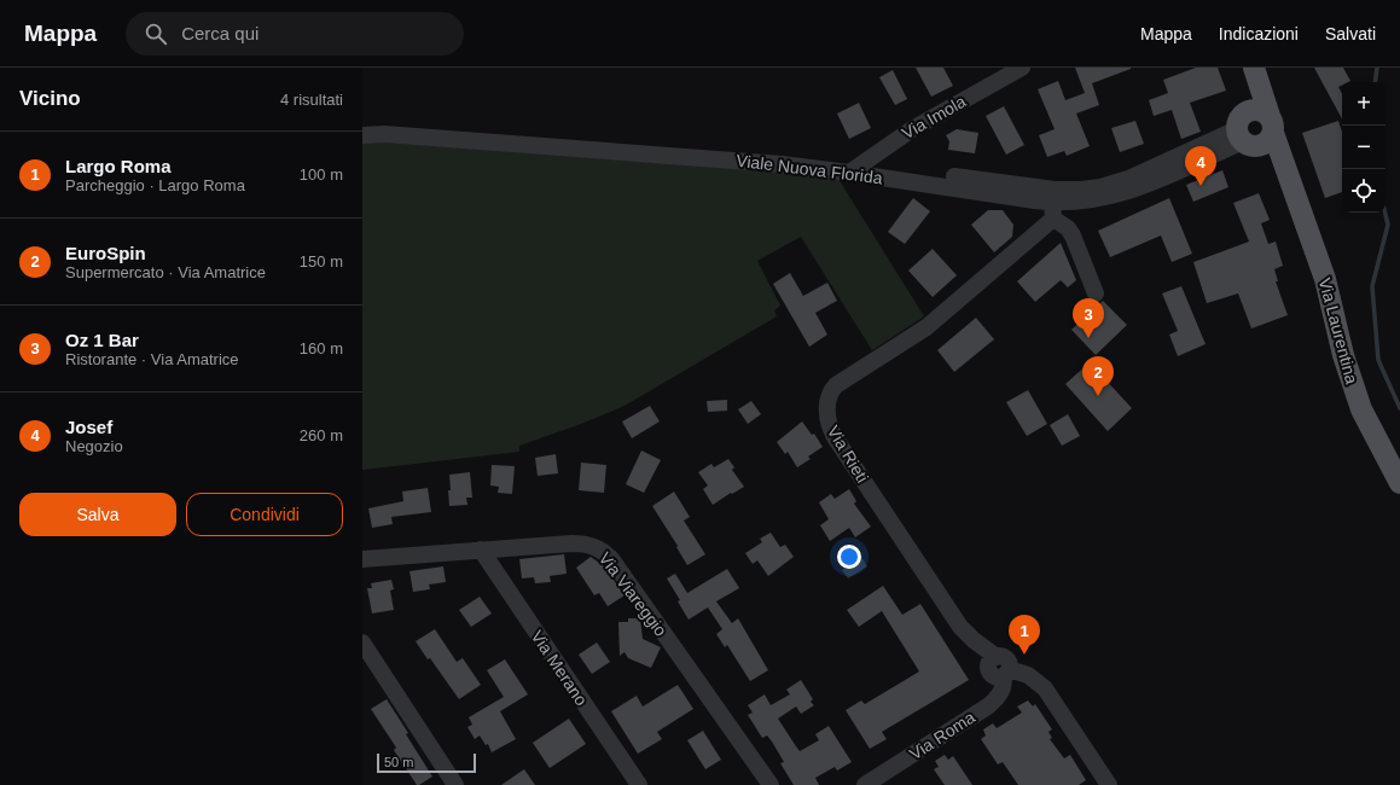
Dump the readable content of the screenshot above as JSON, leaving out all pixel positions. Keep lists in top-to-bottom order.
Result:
{
  "streets": {
    "main road": ["Via Laurentina"],
    "street": [
      "Via Imola",
      "Viale Nuova Florida",
      "Via Rieti",
      "Via Viareggio",
      "Via Merano",
      "Via Roma"
    ]
  },
  "crossings": [
    ["Via Imola", "Viale Nuova Florida"],
    ["Viale Nuova Florida", "Via Laurentina"],
    ["Viale Nuova Florida", "Via Rieti"],
    ["Via Rieti", "Via Roma"],
    ["Via Viareggio", "Via Merano"]
  ],
  "scale_bar": "50 m",
  "page": {
    "header": "Mappa",
    "search": "Cerca qui",
    "nav": ["Mappa", "Indicazioni", "Salvati"],
    "heading": ["Vicino", "4 risultati"],
    "map_buttons": ["+", "−"],
    "list": [
      {
        "mark": "1",
        "name": "Largo Roma",
        "note": "Parcheggio · Largo Roma",
        "value": "100 m"
      },
      {
        "mark": "2",
        "name": "EuroSpin",
        "note": "Supermercato · Via Amatrice",
        "value": "150 m"
      },
      {
        "mark": "3",
        "name": "Oz 1 Bar",
        "note": "Ristorante · Via Amatrice",
        "value": "160 m"
      },
      {
        "mark": "4",
        "name": "Josef",
        "note": "Negozio",
        "value": "260 m"
      }
    ],
    "pins": [
      "4",
      "3",
      "2",
      "1"
    ],
    "buttons": ["Salva", "Condividi"],
    "scale": "50 m"
  }
}
